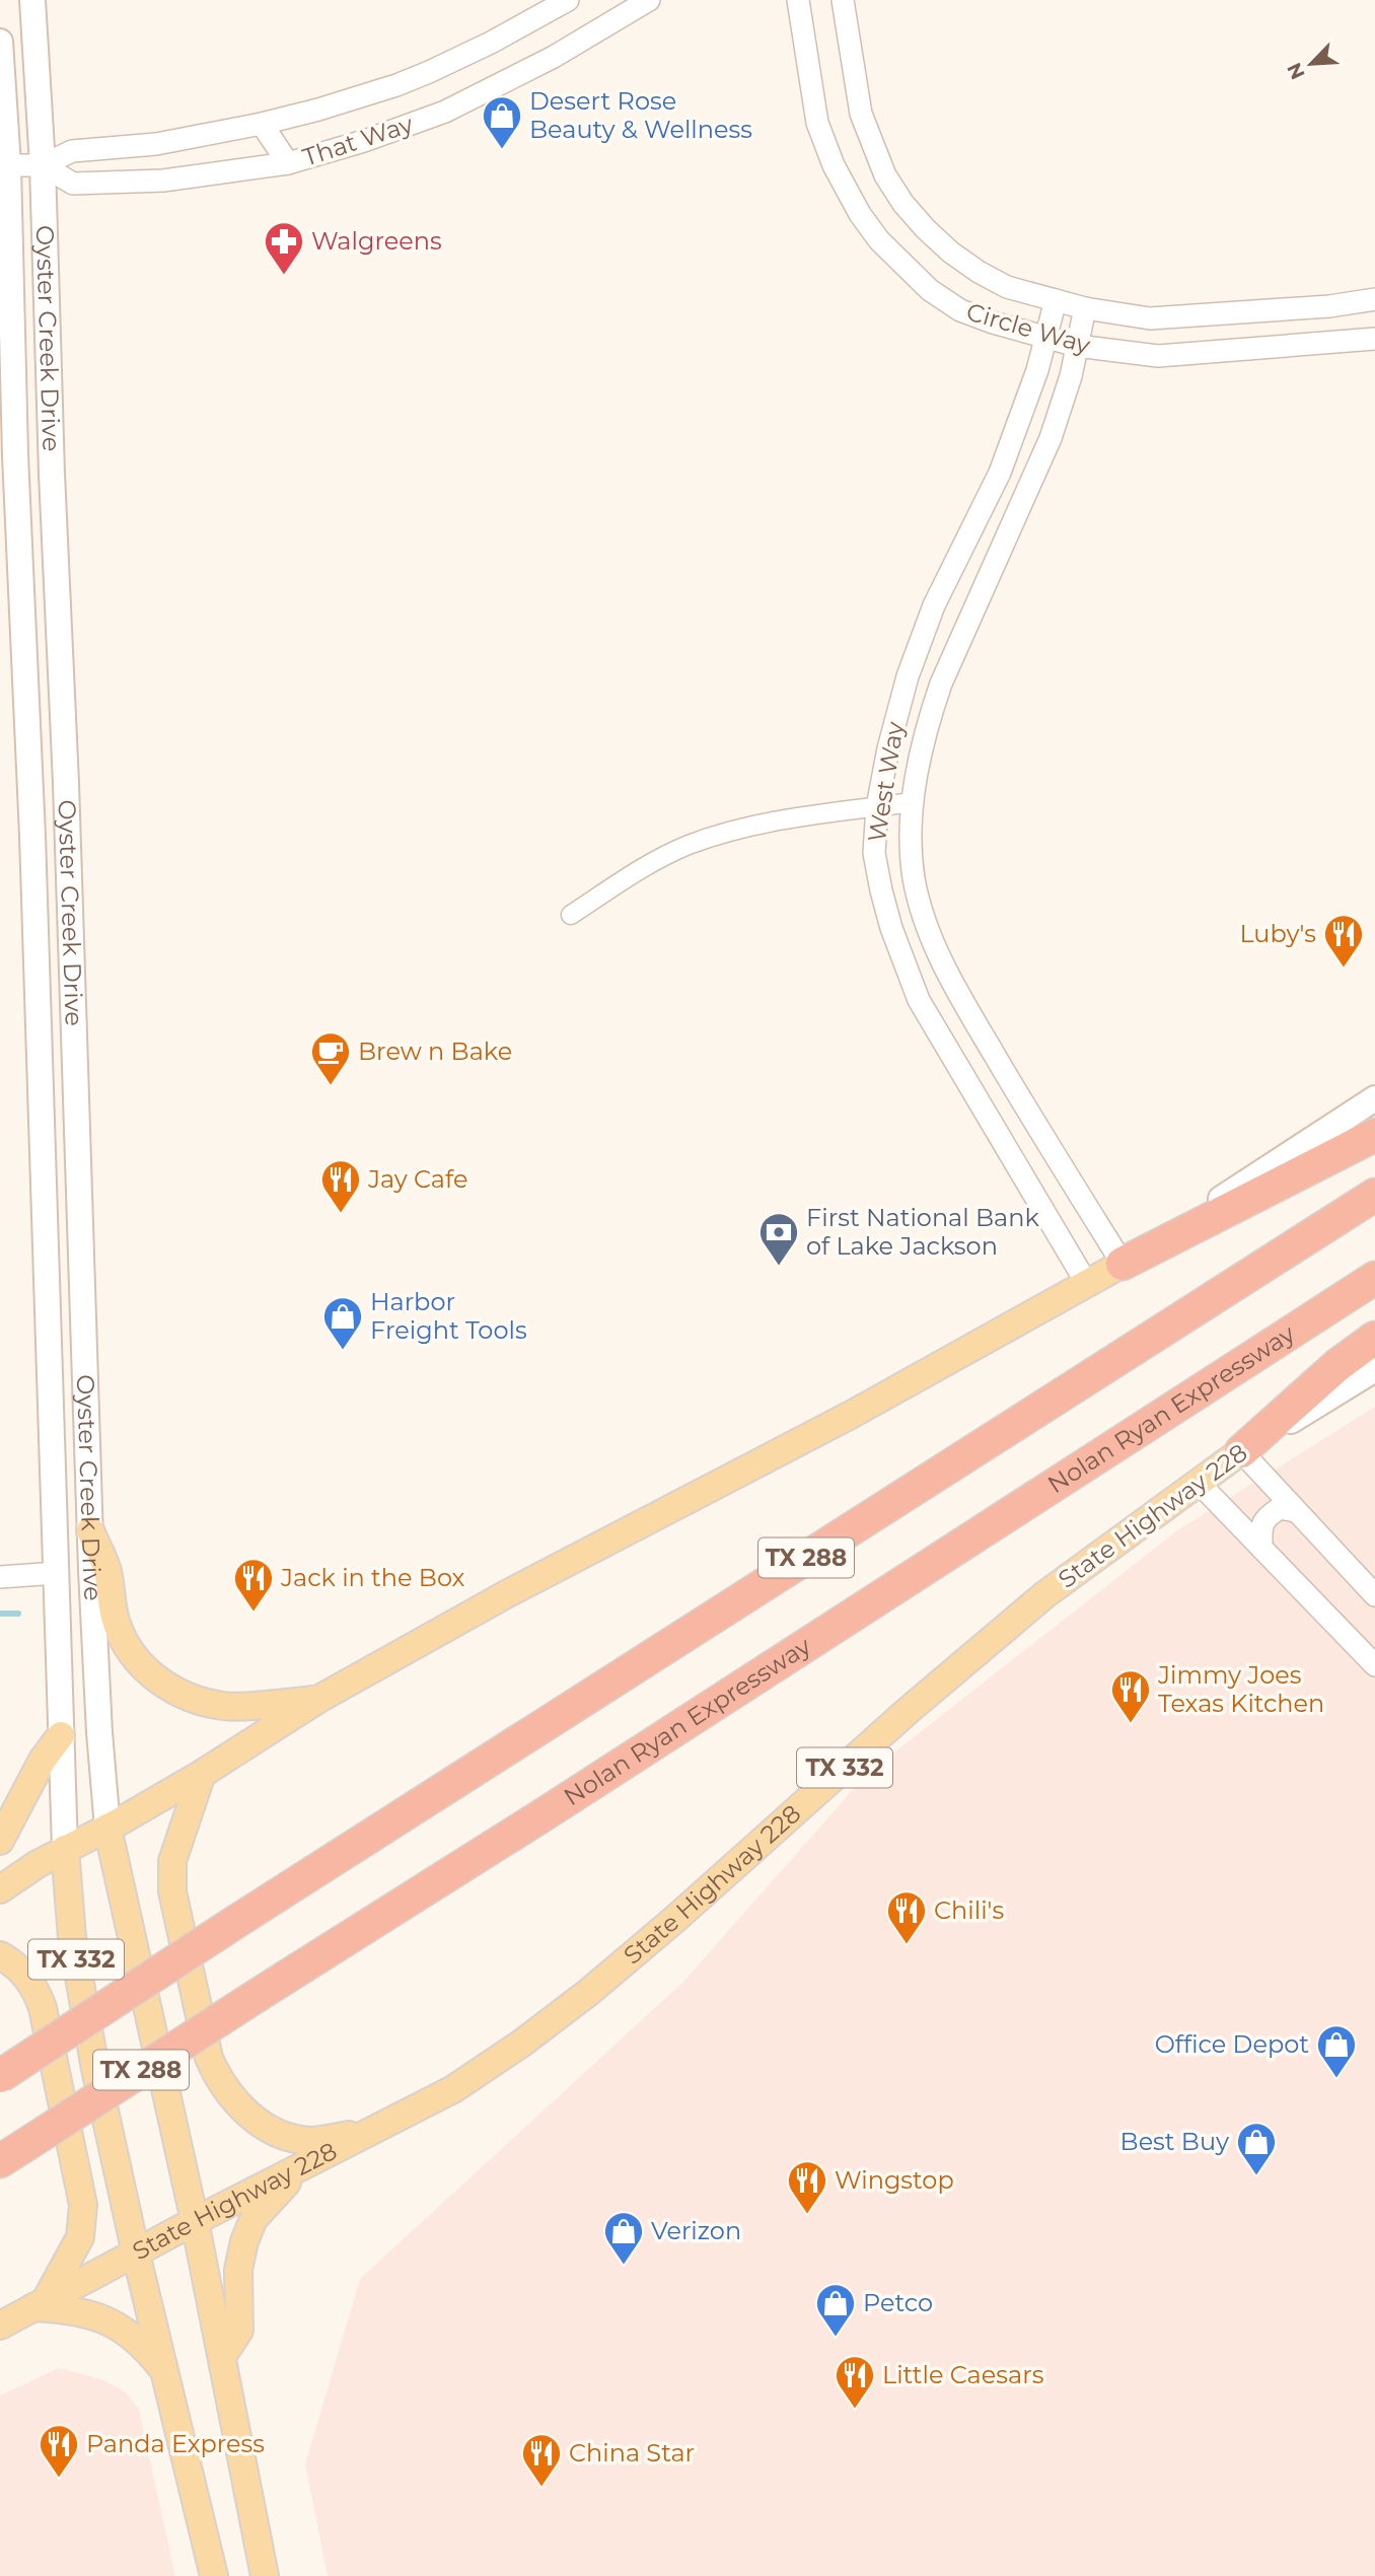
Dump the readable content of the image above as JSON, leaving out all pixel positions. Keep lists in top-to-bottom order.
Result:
{
  "streets": {
    "highway": ["Nolan Ryan Expressway", "TX 288"],
    "main road": ["Oyster Creek Drive", "State Highway 228", "TX 332"],
    "street": ["That Way", "Circle Way", "West Way"]
  },
  "crossings": [
    ["That Way", "Oyster Creek Drive"],
    ["Circle Way", "West Way"],
    ["Oyster Creek Drive", "TX 332"],
    ["State Highway 228", "TX 332"]
  ],
  "places": {
    "shop": [
      "Desert Rose Beauty & Wellness",
      "Harbor Freight Tools",
      "Office Depot",
      "Best Buy",
      "Verizon",
      "Petco"
    ],
    "pharmacy": ["Walgreens"],
    "restaurant": [
      "Luby's",
      "Jay Cafe",
      "Jack in the Box",
      "Jimmy Joes Texas Kitchen",
      "Chili's",
      "Wingstop",
      "Little Caesars",
      "Panda Express",
      "China Star"
    ],
    "cafe": ["Brew n Bake"],
    "bank": ["First National Bank of Lake Jackson"]
  },
  "north": "bottom left"
}
